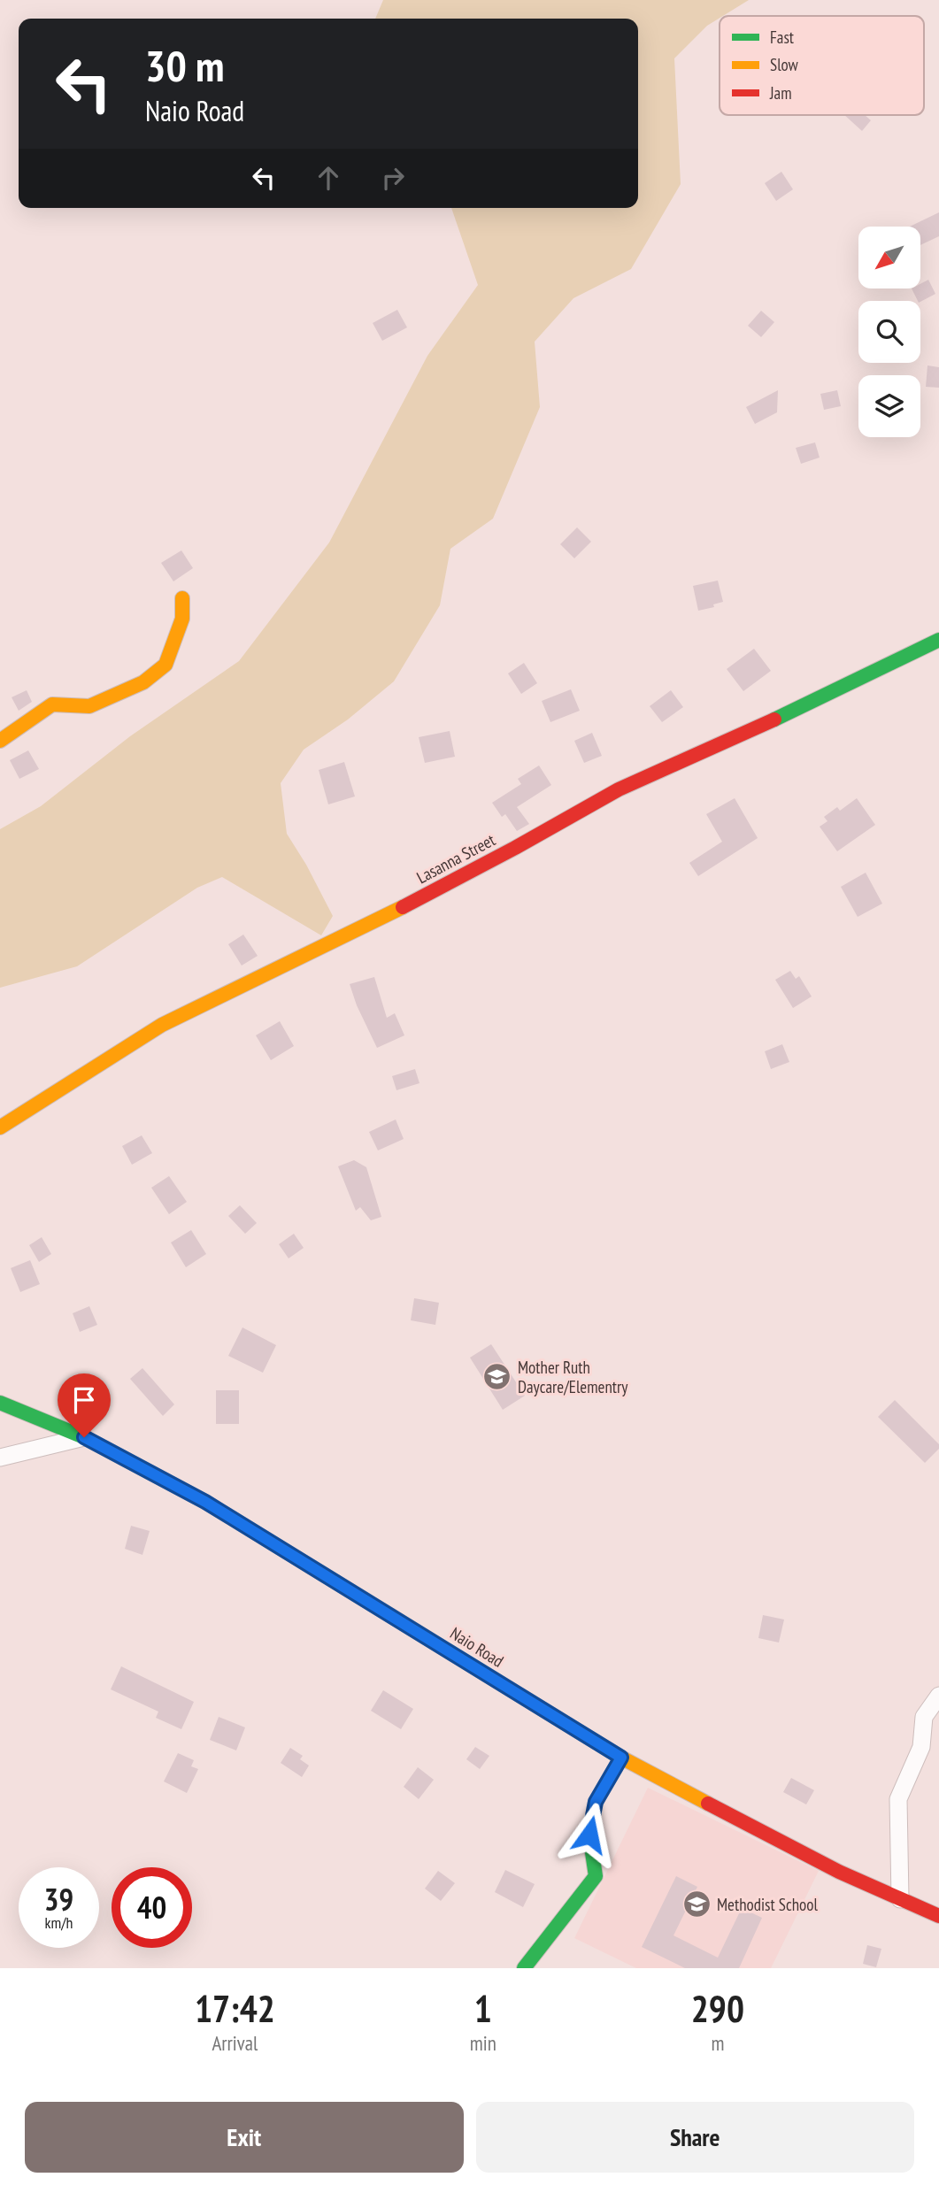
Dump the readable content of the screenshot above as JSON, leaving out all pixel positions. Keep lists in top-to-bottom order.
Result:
{
  "streets": {
    "street": ["Lasanna Street", "Naio Road"]
  },
  "places": {
    "school or university": ["Mother Ruth Daycare/Elementry", "Methodist School"]
  },
  "legend": ["Fast", "Slow", "Jam"],
  "north": "bottom left",
  "page": {
    "turn": ["30 m", "Naio Road"],
    "speed": "39 km/h",
    "limit": "40",
    "eta": [
      "17:42",
      "Arrival",
      "1",
      "min",
      "290",
      "m"
    ],
    "buttons": ["Exit", "Share"]
  }
}
